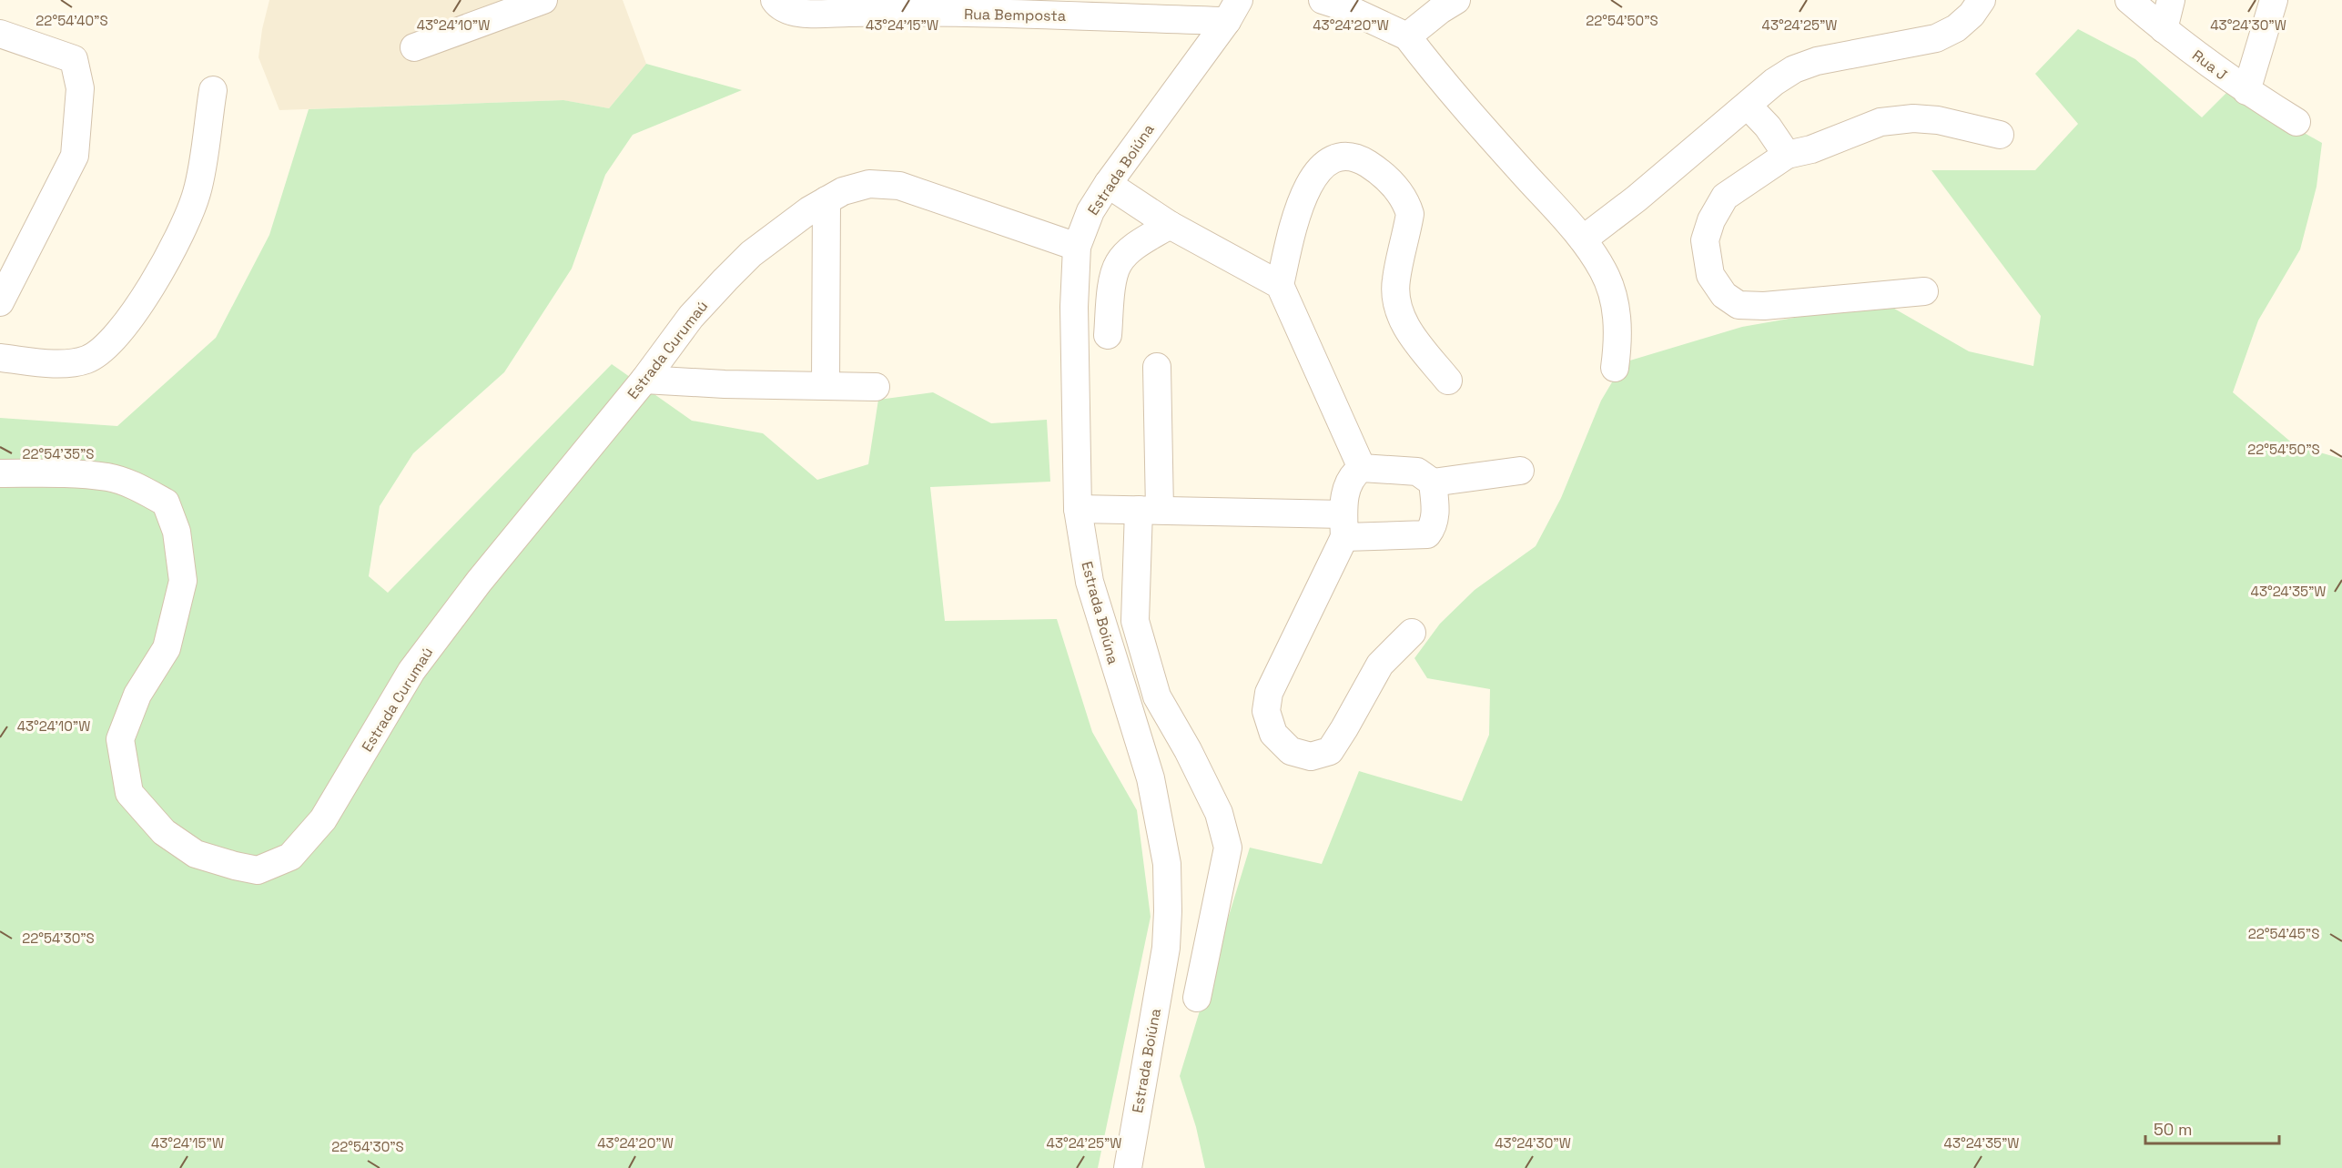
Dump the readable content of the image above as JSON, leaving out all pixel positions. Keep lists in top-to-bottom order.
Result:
{
  "streets": {
    "street": [
      "Rua Bemposta",
      "Rua J",
      "Estrada Boiúna",
      "Estrada Curumaú"
    ]
  },
  "crossings": [
    ["Rua Bemposta", "Estrada Boiúna"],
    ["Estrada Boiúna", "Estrada Curumaú"]
  ],
  "scale_bar": "50 m",
  "coordinates": [
    "22°54'40\"S",
    "22°54'50\"S",
    "43°24'10\"W",
    "43°24'15\"W",
    "43°24'20\"W",
    "43°24'25\"W",
    "43°24'30\"W",
    "22°54'35\"S",
    "43°24'35\"W",
    "22°54'45\"S",
    "22°54'30\"S"
  ]
}
